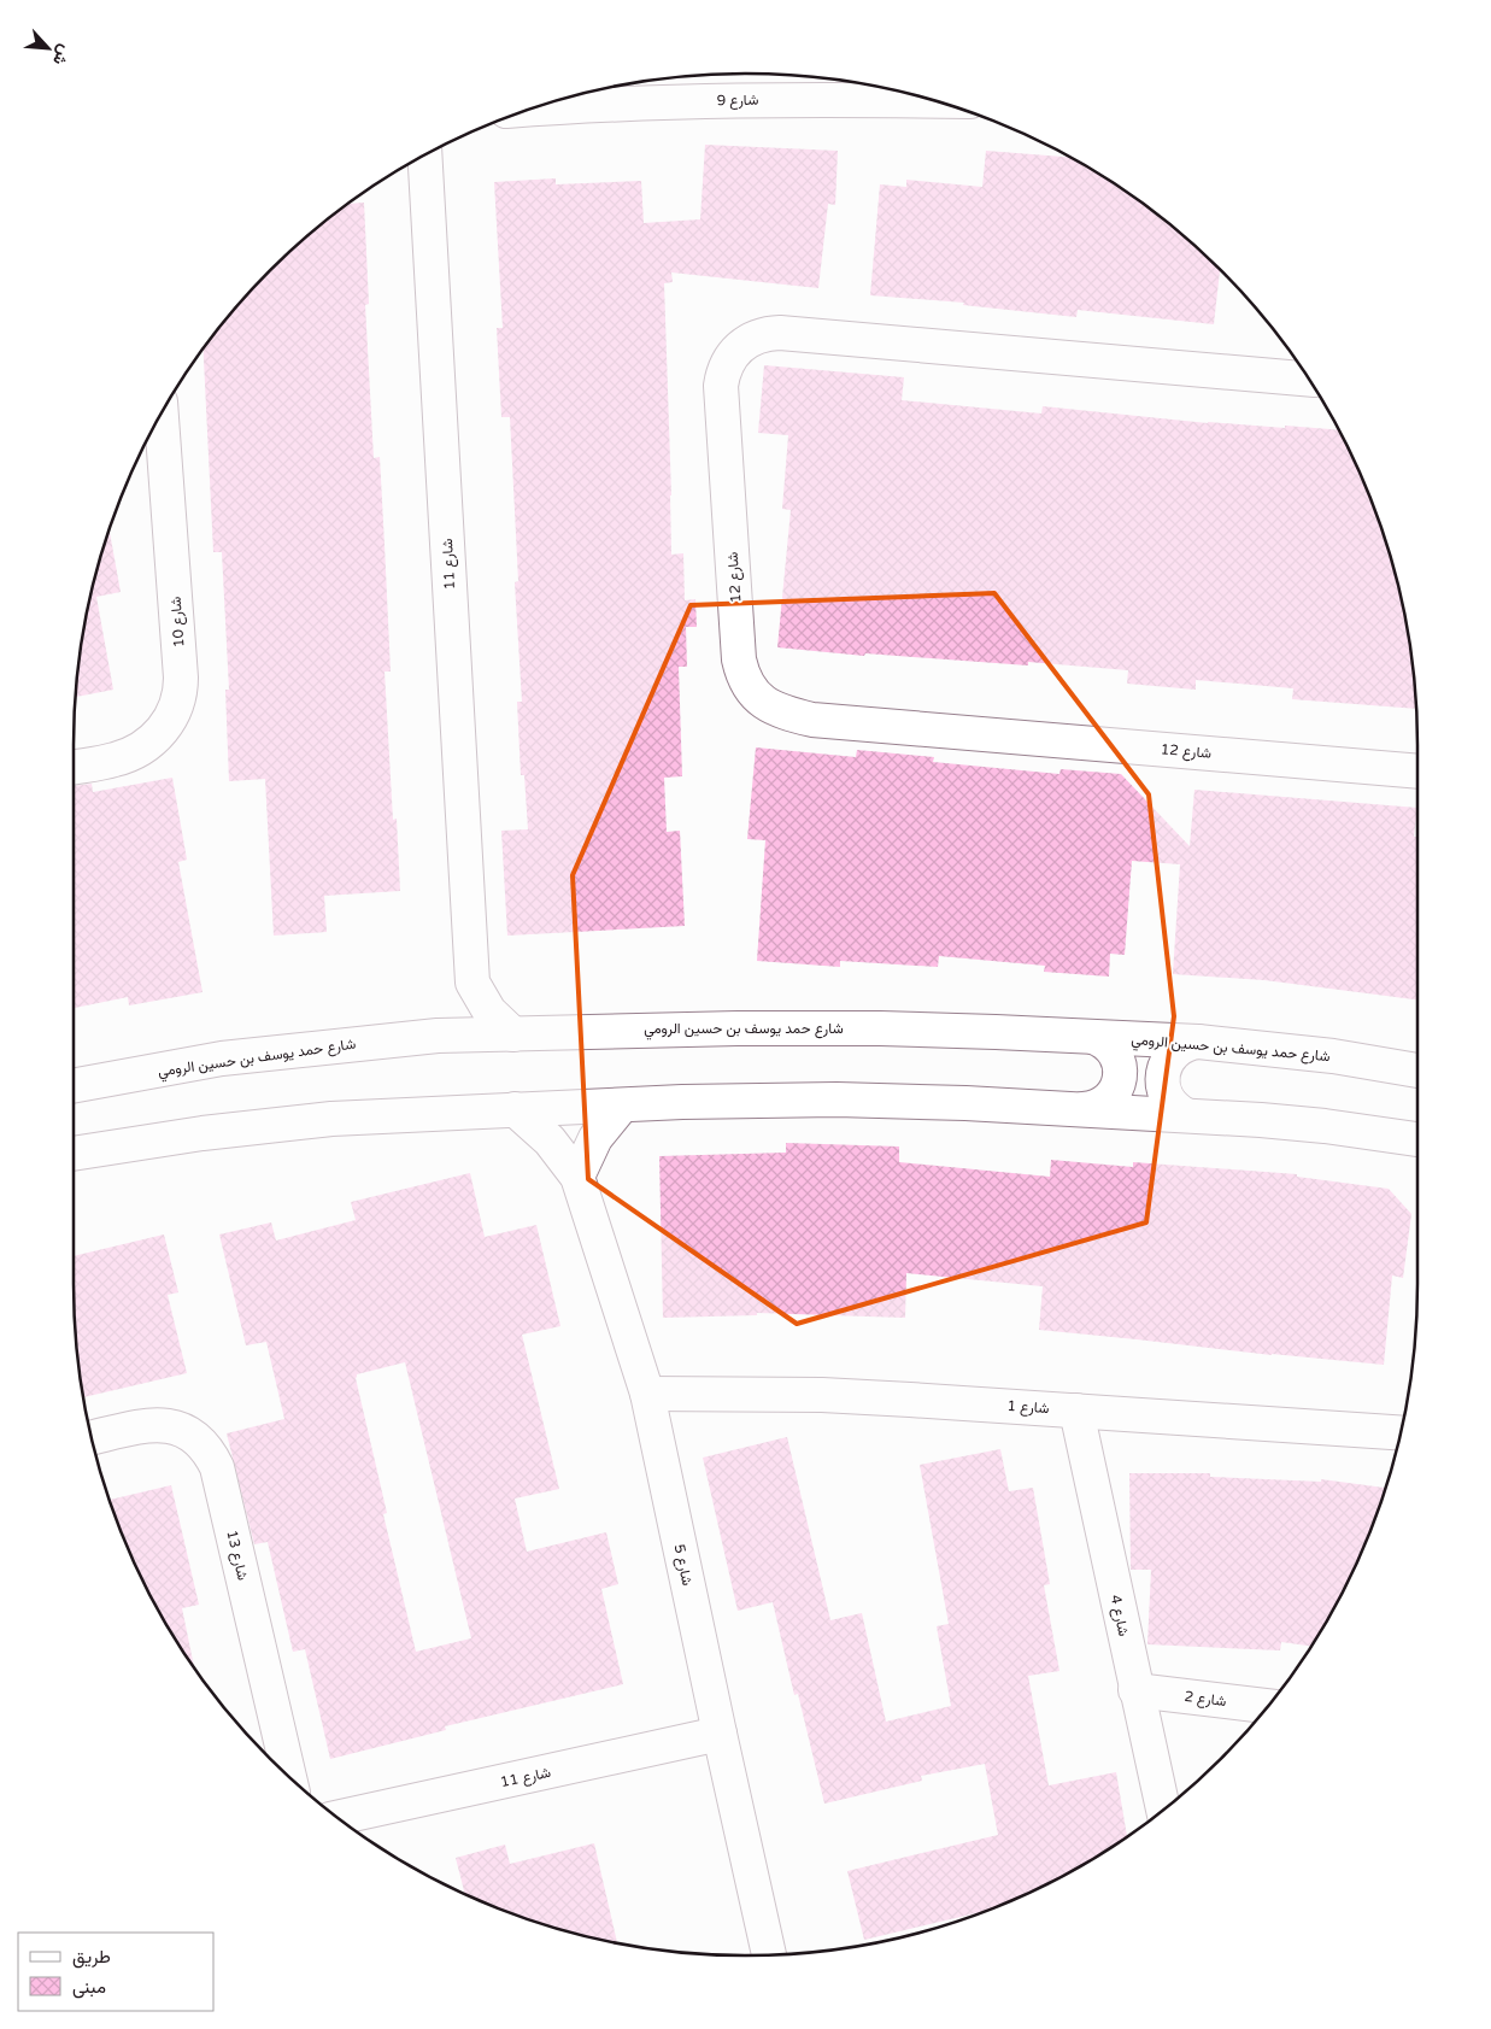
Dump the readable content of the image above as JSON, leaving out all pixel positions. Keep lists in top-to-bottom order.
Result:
{
  "streets": {
    "street": [
      "شارع 9",
      "شارع 11",
      "شارع 12",
      "شارع 10",
      "شارع حمد يوسف بن حسين الرومي",
      "شارع 1",
      "شارع 13",
      "شارع 5",
      "شارع 4",
      "شارع 2"
    ]
  },
  "crossings": [
    ["شارع 11", "شارع حمد يوسف بن حسين الرومي"],
    ["شارع 11", "شارع 5"],
    ["شارع 1", "شارع 5"],
    ["شارع 1", "شارع 4"],
    ["شارع 4", "شارع 2"]
  ],
  "legend": ["طريق", "مبنى"],
  "north": "bottom right"
}
